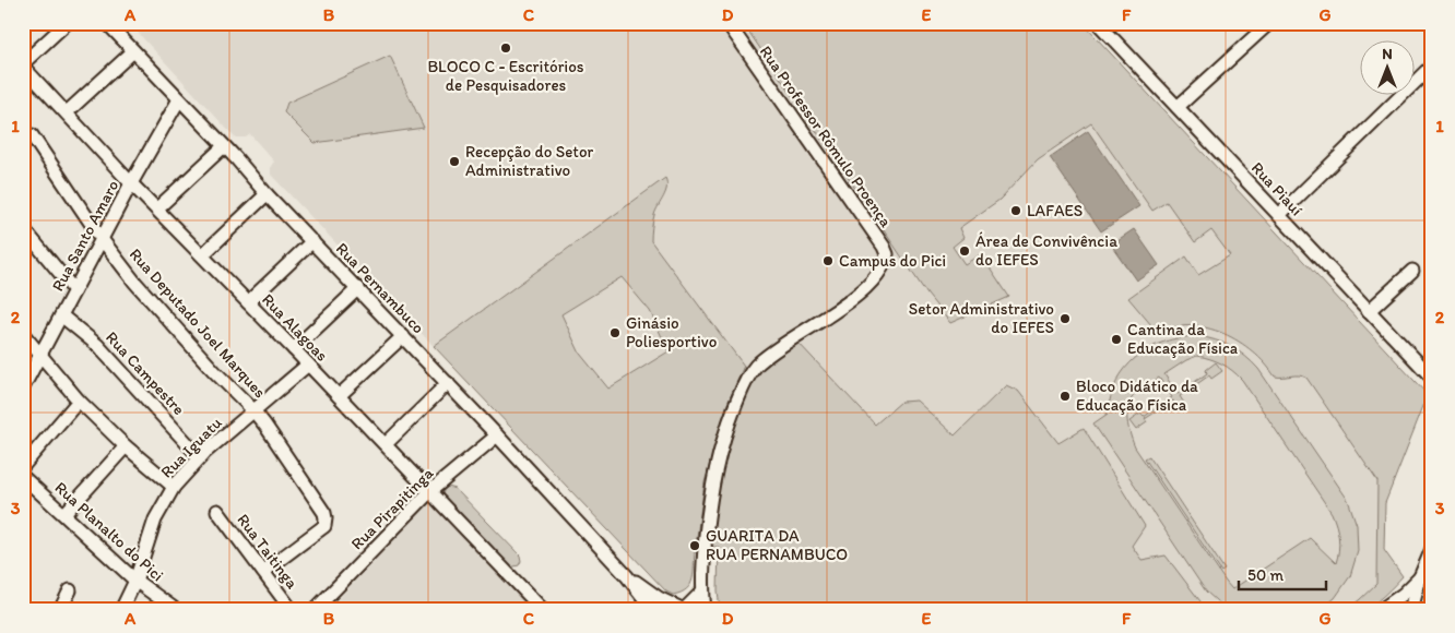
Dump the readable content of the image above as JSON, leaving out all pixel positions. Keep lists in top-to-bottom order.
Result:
{
  "streets": {
    "street": [
      "Rua Professor Rômulo Proença",
      "Rua Piauí",
      "Rua Santo Amaro",
      "Rua Pernambuco",
      "Rua Deputado Joel Marques",
      "Rua Alagoas",
      "Rua Campestre",
      "Rua Iguatu",
      "Rua Pirapitinga",
      "Rua Planalto do Pici",
      "Rua Taitinga"
    ]
  },
  "crossings": [
    ["Rua Santo Amaro", "Rua Pernambuco"],
    ["Rua Santo Amaro", "Rua Deputado Joel Marques"],
    ["Rua Santo Amaro", "Rua Alagoas"],
    ["Rua Santo Amaro", "Rua Campestre"],
    ["Rua Pernambuco", "Rua Pirapitinga"],
    ["Rua Deputado Joel Marques", "Rua Iguatu"],
    ["Rua Deputado Joel Marques", "Rua Taitinga"],
    ["Rua Alagoas", "Rua Iguatu"],
    ["Rua Alagoas", "Rua Pirapitinga"],
    ["Rua Campestre", "Rua Iguatu"],
    ["Rua Iguatu", "Rua Planalto do Pici"]
  ],
  "places": [
    "BLOCO C - Escritórios de Pesquisadores",
    "Recepção do Setor Administrativo",
    "LAFAES",
    "Área de Convivência do IEFES",
    "Campus do Pici",
    "Setor Administrativo do IEFES",
    "Ginásio Poliesportivo",
    "Cantina da Educação Física",
    "Bloco Didático da Educação Física",
    "GUARITA DA RUA PERNAMBUCO"
  ],
  "scale_bar": "50 m",
  "north": "top",
  "grid": {
    "columns": [
      "A",
      "B",
      "C",
      "D",
      "E",
      "F",
      "G"
    ],
    "rows": ["1", "2", "3"]
  }
}
